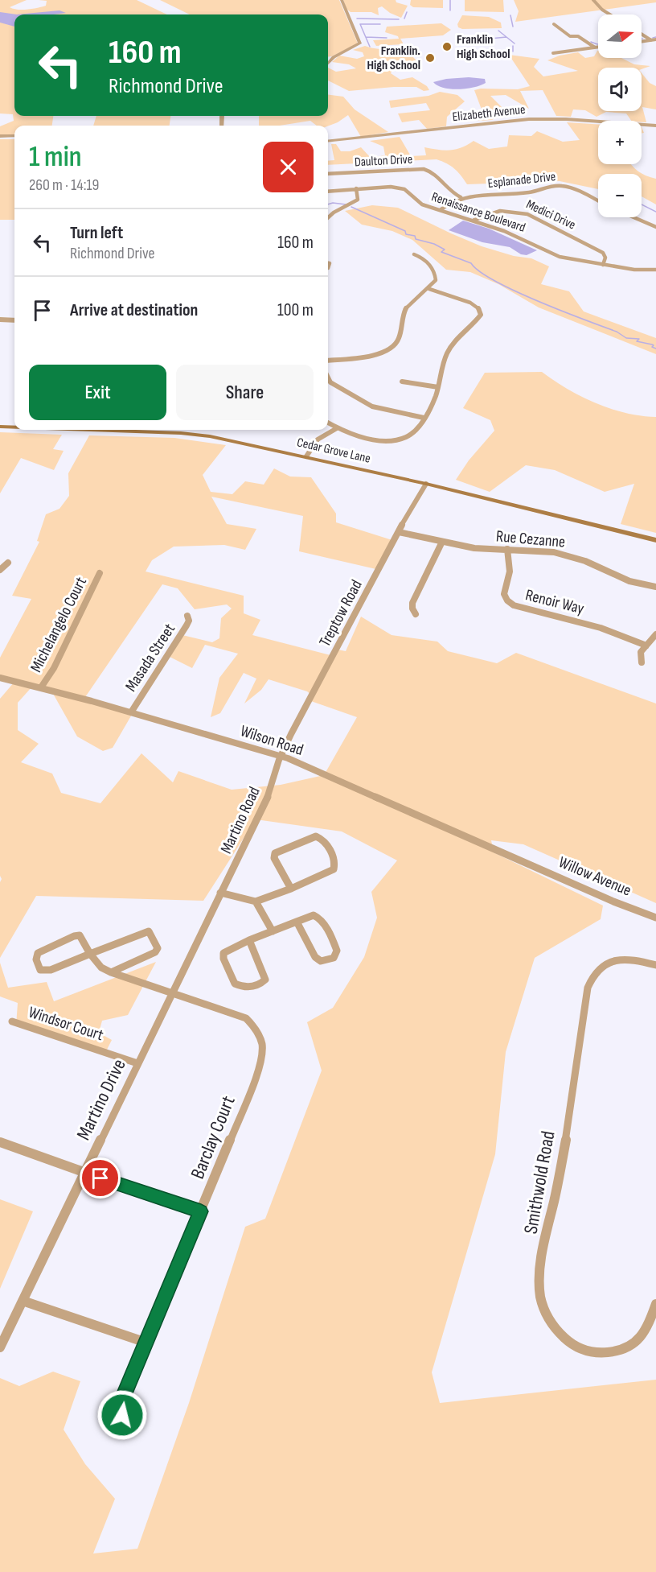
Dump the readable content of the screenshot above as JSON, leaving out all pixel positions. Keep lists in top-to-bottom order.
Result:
{
  "streets": {
    "main road": ["Cedar Grove Lane"],
    "street": [
      "Elizabeth Avenue",
      "Daulton Drive",
      "Esplanade Drive",
      "Renaissance Boulevard",
      "Medici Drive",
      "Rue Cezanne",
      "Renoir Way",
      "Treptow Road",
      "Michelangelo Court",
      "Masada Street",
      "Wilson Road",
      "Martino Road",
      "Willow Avenue",
      "Windsor Court",
      "Martino Drive",
      "Barclay Court",
      "Smithwold Road"
    ]
  },
  "crossings": [
    ["Daulton Drive", "Esplanade Drive"],
    ["Esplanade Drive", "Renaissance Boulevard"],
    ["Renaissance Boulevard", "Medici Drive"],
    ["Cedar Grove Lane", "Treptow Road"],
    ["Rue Cezanne", "Renoir Way"],
    ["Rue Cezanne", "Treptow Road"],
    ["Treptow Road", "Wilson Road"],
    ["Treptow Road", "Martino Road"],
    ["Michelangelo Court", "Wilson Road"],
    ["Masada Street", "Wilson Road"],
    ["Wilson Road", "Martino Road"],
    ["Wilson Road", "Willow Avenue"],
    ["Martino Road", "Martino Drive"],
    ["Windsor Court", "Martino Drive"],
    ["Martino Drive", "Barclay Court"]
  ],
  "places": ["Franklin High School", "Franklin. High School"],
  "north": "right",
  "page": {
    "map_buttons": ["+", "−"],
    "turn": ["160 m", "Richmond Drive"],
    "heading": ["1 min", "260 m · 14:19"],
    "list": [
      {
        "name": "Turn left",
        "note": "Richmond Drive",
        "value": "160 m"
      },
      {
        "name": "Arrive at destination",
        "value": "100 m"
      }
    ],
    "buttons": ["Exit", "Share"]
  }
}
